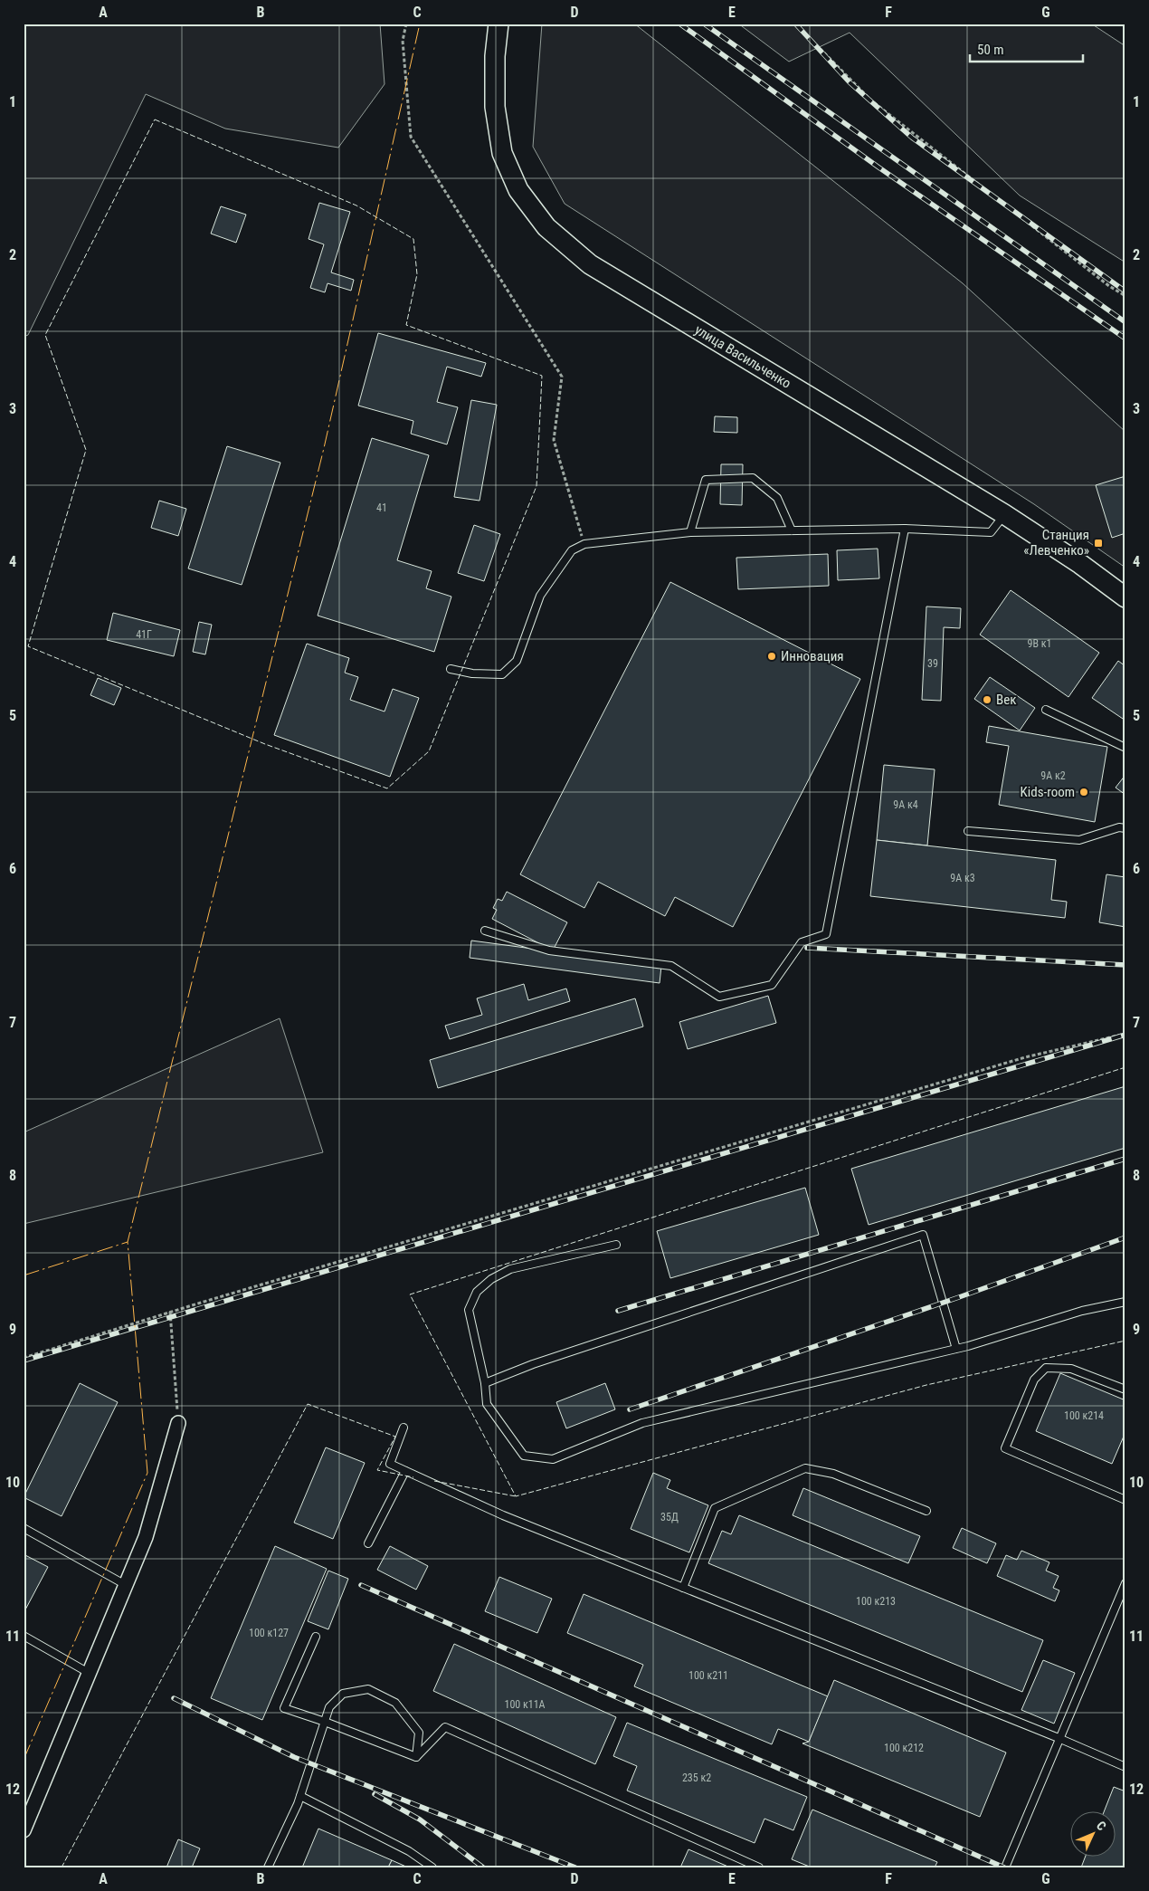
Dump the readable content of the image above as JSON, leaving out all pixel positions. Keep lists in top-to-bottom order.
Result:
{
  "streets": {
    "main road": ["улица Васильченко"]
  },
  "places": {
    "transit": ["Станция «Левченко»"],
    "other": ["Инновация", "Век", "Kids-room"]
  },
  "house_numbers": [
    "41",
    "41Г",
    "9В к1",
    "39",
    "9А к2",
    "9А к4",
    "9А к3",
    "100 к214",
    "35Д",
    "100 к213",
    "100 к127",
    "100 к211",
    "100 к11А",
    "100 к212",
    "235 к2"
  ],
  "scale_bar": "50 m",
  "north": "top right",
  "grid": {
    "columns": [
      "A",
      "B",
      "C",
      "D",
      "E",
      "F",
      "G"
    ],
    "rows": [
      "1",
      "2",
      "3",
      "4",
      "5",
      "6",
      "7",
      "8",
      "9",
      "10",
      "11",
      "12"
    ]
  }
}
